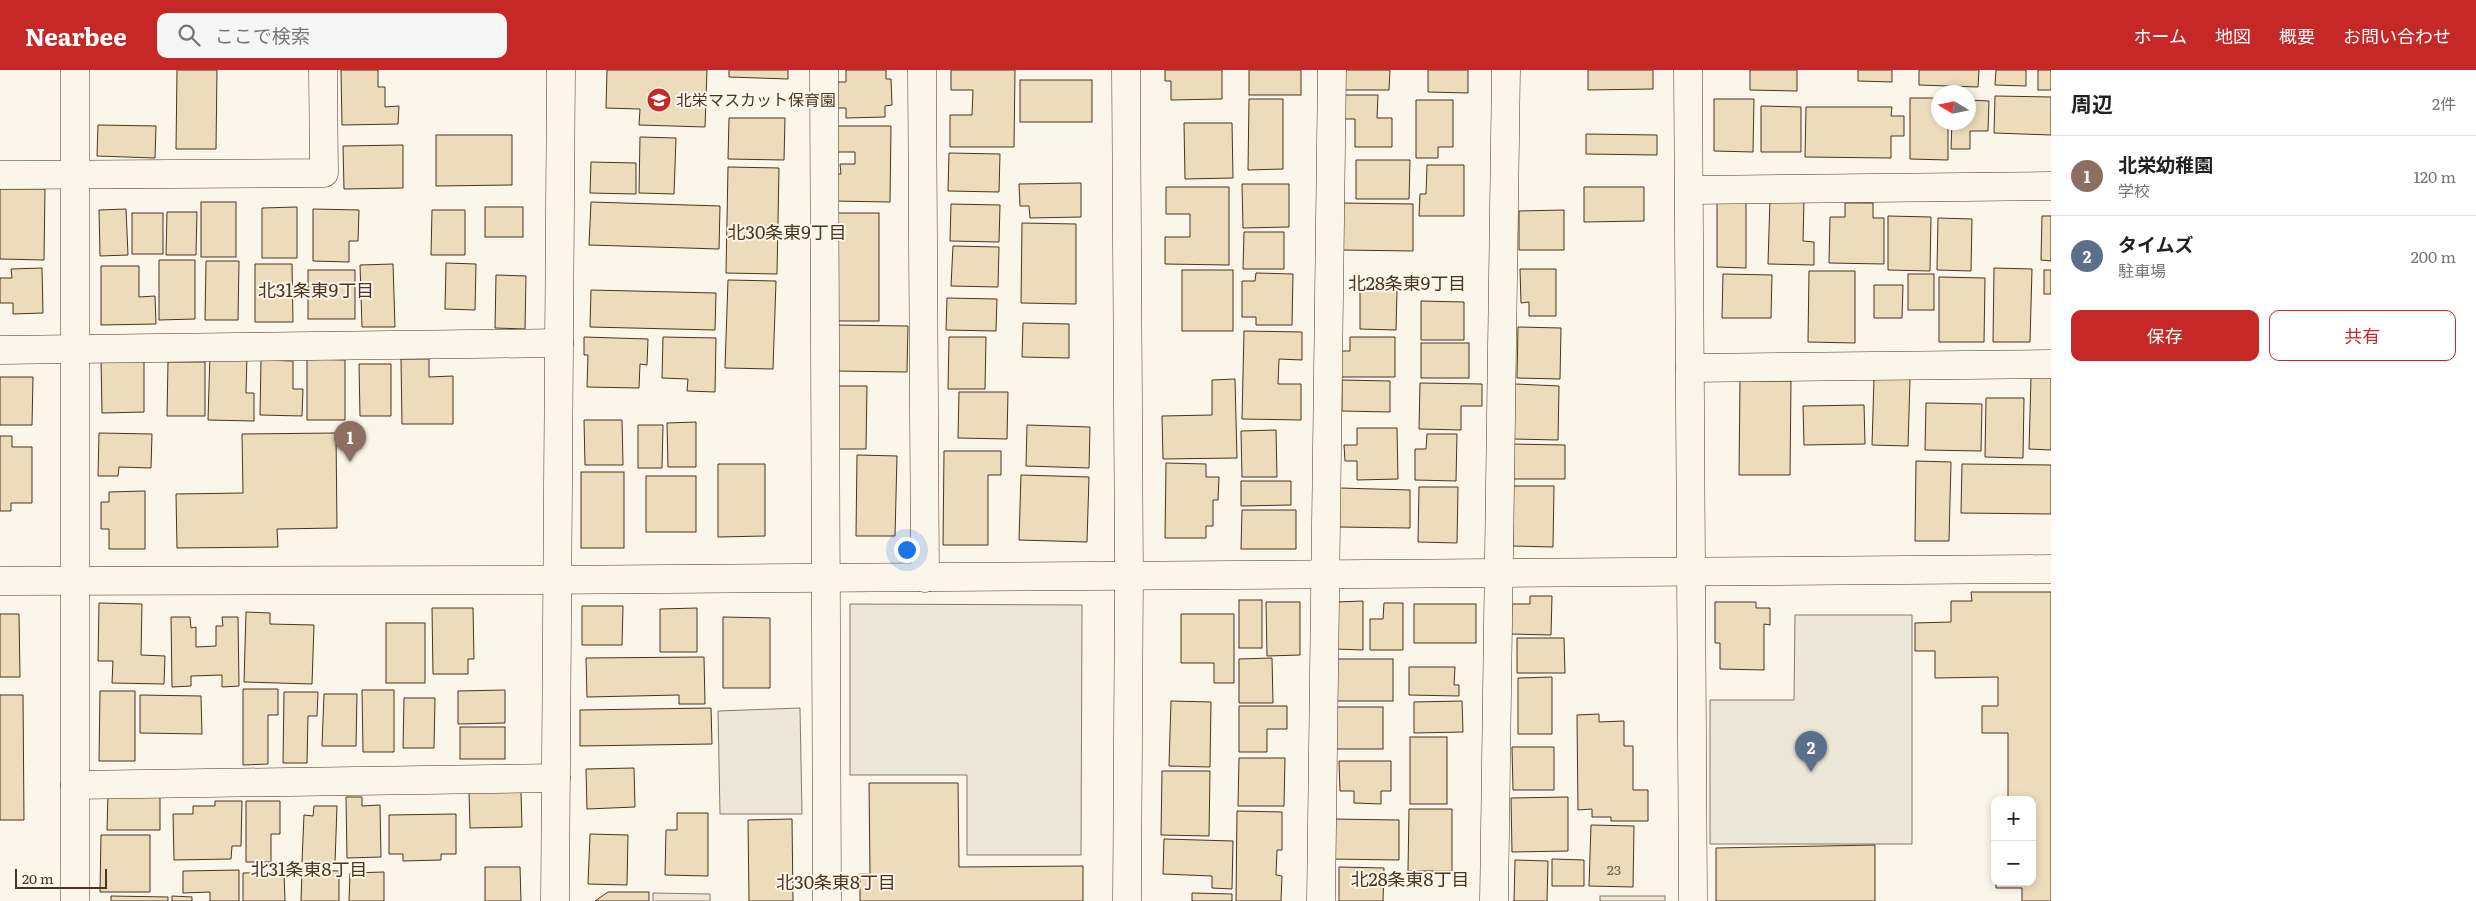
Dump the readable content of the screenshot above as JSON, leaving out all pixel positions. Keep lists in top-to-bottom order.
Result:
{
  "districts": [
    "北30条東9丁目",
    "北28条東9丁目",
    "北31条東9丁目",
    "北31条東8丁目",
    "北28条東8丁目",
    "北30条東8丁目"
  ],
  "places": {
    "school or university": ["北栄マスカット保育園"]
  },
  "house_numbers": ["23"],
  "scale_bar": "20 m",
  "north": "left",
  "page": {
    "header": "Nearbee",
    "search": "ここで検索",
    "nav": [
      "ホーム",
      "地図",
      "概要",
      "お問い合わせ"
    ],
    "heading": ["周辺", "2件"],
    "list": [
      {
        "mark": "1",
        "name": "北栄幼稚園",
        "note": "学校",
        "value": "120 m"
      },
      {
        "mark": "2",
        "name": "タイムズ",
        "note": "駐車場",
        "value": "200 m"
      }
    ],
    "buttons": ["保存", "共有"],
    "pins": ["1", "2"],
    "map_buttons": ["+", "−"],
    "scale": "20 m"
  }
}
